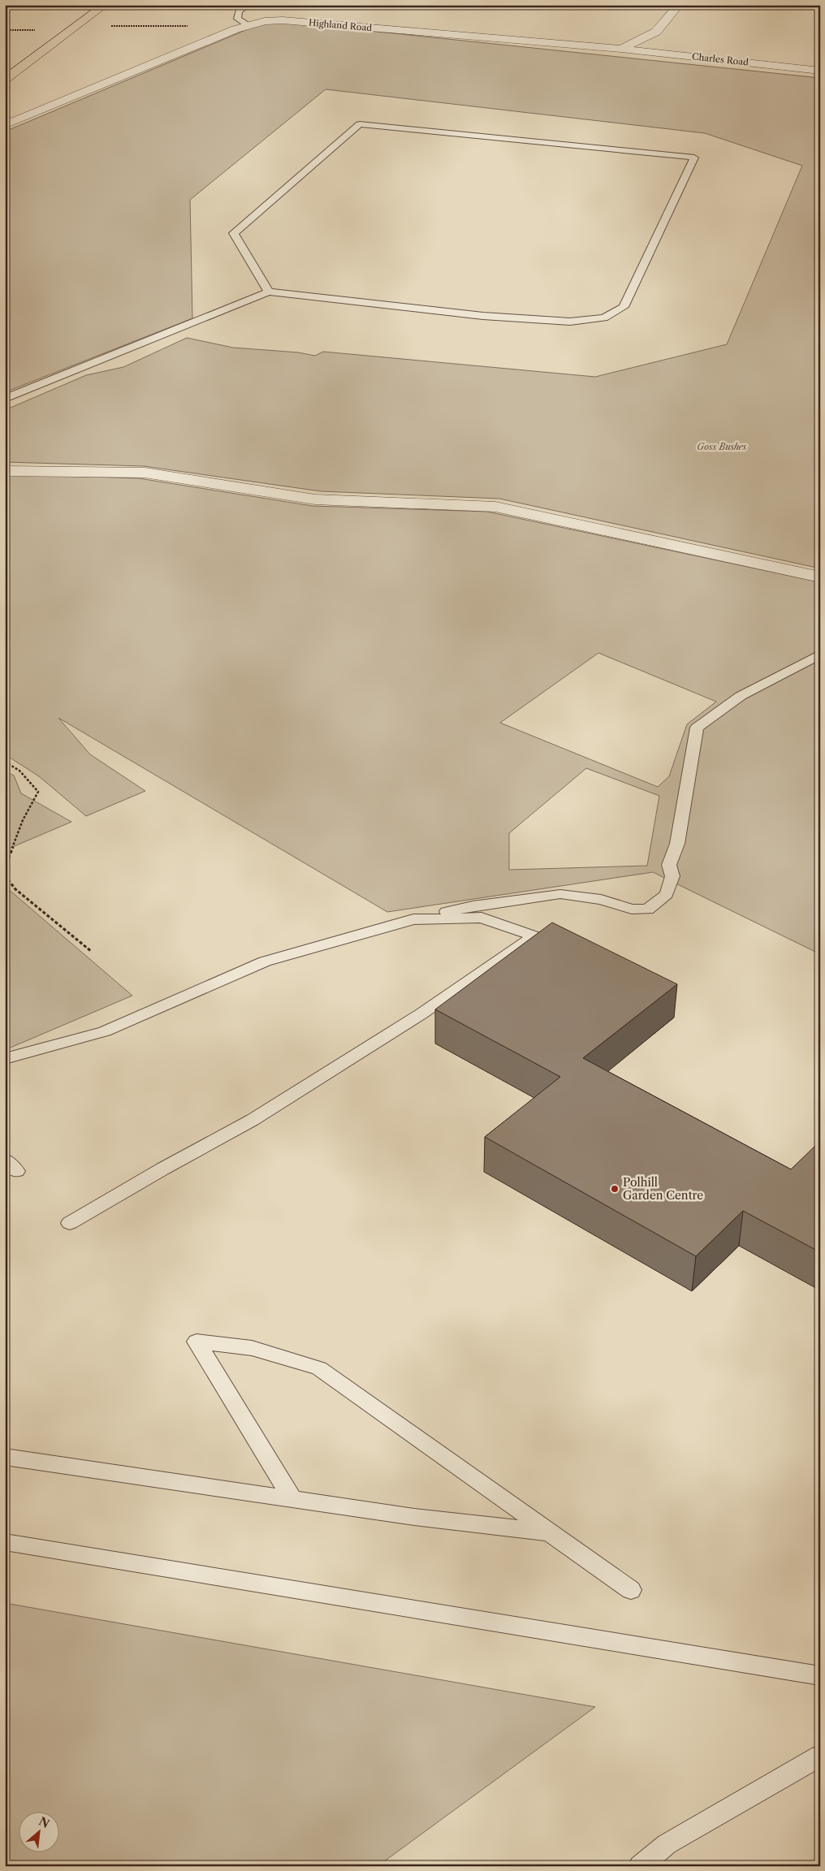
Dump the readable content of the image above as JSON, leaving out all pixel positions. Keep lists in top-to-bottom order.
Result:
{
  "streets": {
    "street": ["Highland Road", "Charles Road"]
  },
  "crossings": [
    ["Highland Road", "Charles Road"]
  ],
  "parks": ["Goss Bushes"],
  "places": ["Polhill Garden Centre"],
  "north": "top right"
}
